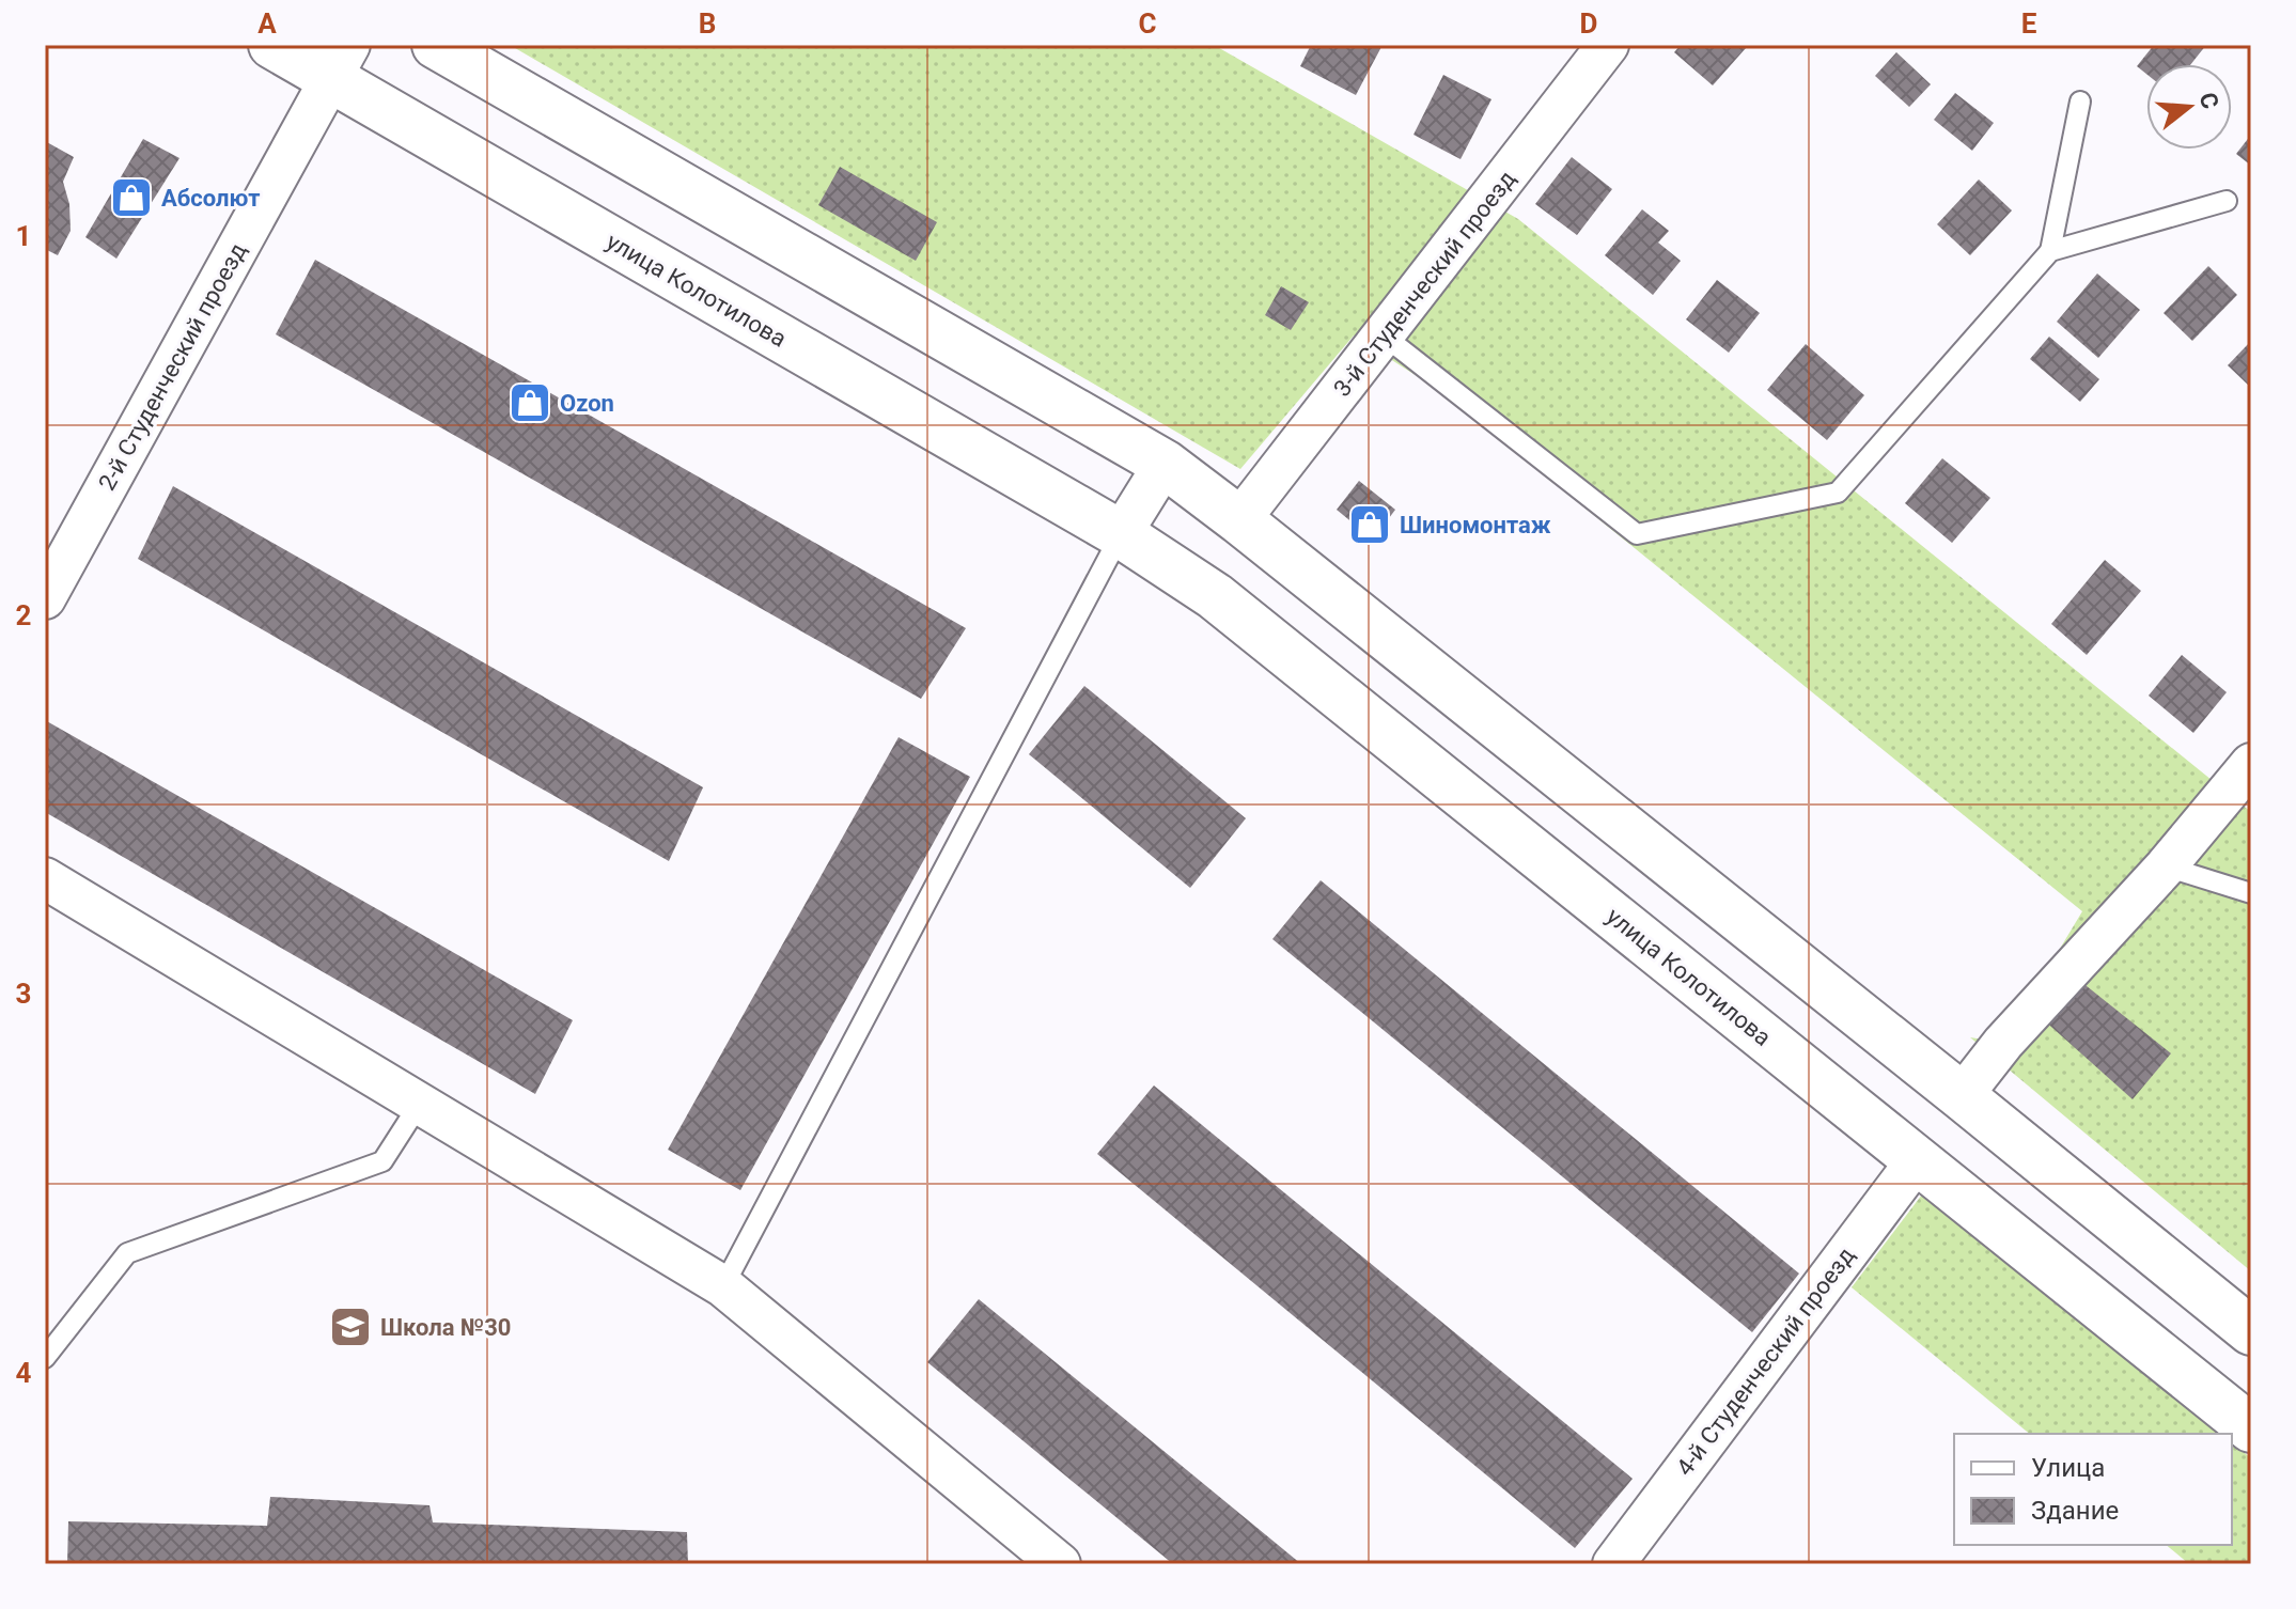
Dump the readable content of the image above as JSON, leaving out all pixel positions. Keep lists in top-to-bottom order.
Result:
{
  "streets": {
    "main road": ["улица Колотилова"],
    "street": ["3-й Студенческий проезд", "2-й Студенческий проезд", "4-й Студенческий проезд"]
  },
  "crossings": [
    ["улица Колотилова", "2-й Студенческий проезд"],
    ["улица Колотилова", "4-й Студенческий проезд"]
  ],
  "places": {
    "shop": ["Абсолют", "Ozon", "Шиномонтаж"],
    "school or university": ["Школа №30"]
  },
  "legend": ["Улица", "Здание"],
  "north": "right",
  "grid": {
    "columns": [
      "A",
      "B",
      "C",
      "D",
      "E"
    ],
    "rows": [
      "1",
      "2",
      "3",
      "4"
    ]
  }
}
